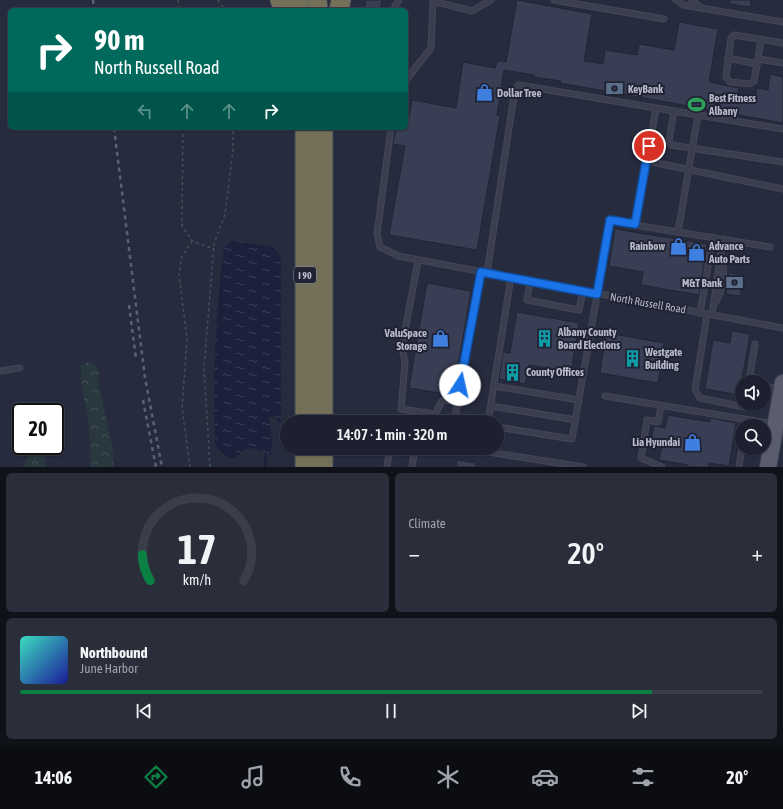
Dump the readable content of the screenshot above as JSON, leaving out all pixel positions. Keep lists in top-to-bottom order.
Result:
{
  "streets": {
    "highway": ["I 90"],
    "lane": ["North Russell Road"]
  },
  "places": {
    "bank": ["KeyBank", "M&T Bank"],
    "shop": [
      "Dollar Tree",
      "Rainbow",
      "Advance Auto Parts",
      "ValuSpace Storage",
      "Lia Hyundai"
    ],
    "sports": ["Best Fitness Albany"],
    "building": ["Albany County Board Elections", "Westgate Building", "County Offices"]
  },
  "page": {
    "turn": ["90 m", "North Russell Road"],
    "limit": "20",
    "trip": "14:07 · 1 min · 320 m",
    "tile": "Climate",
    "heat": ["−", "20°", "+"],
    "song": ["Northbound", "June Harbor"],
    "tabs": ["14:06", "20°"],
    "gauge": ["17", "km/h"]
  }
}
